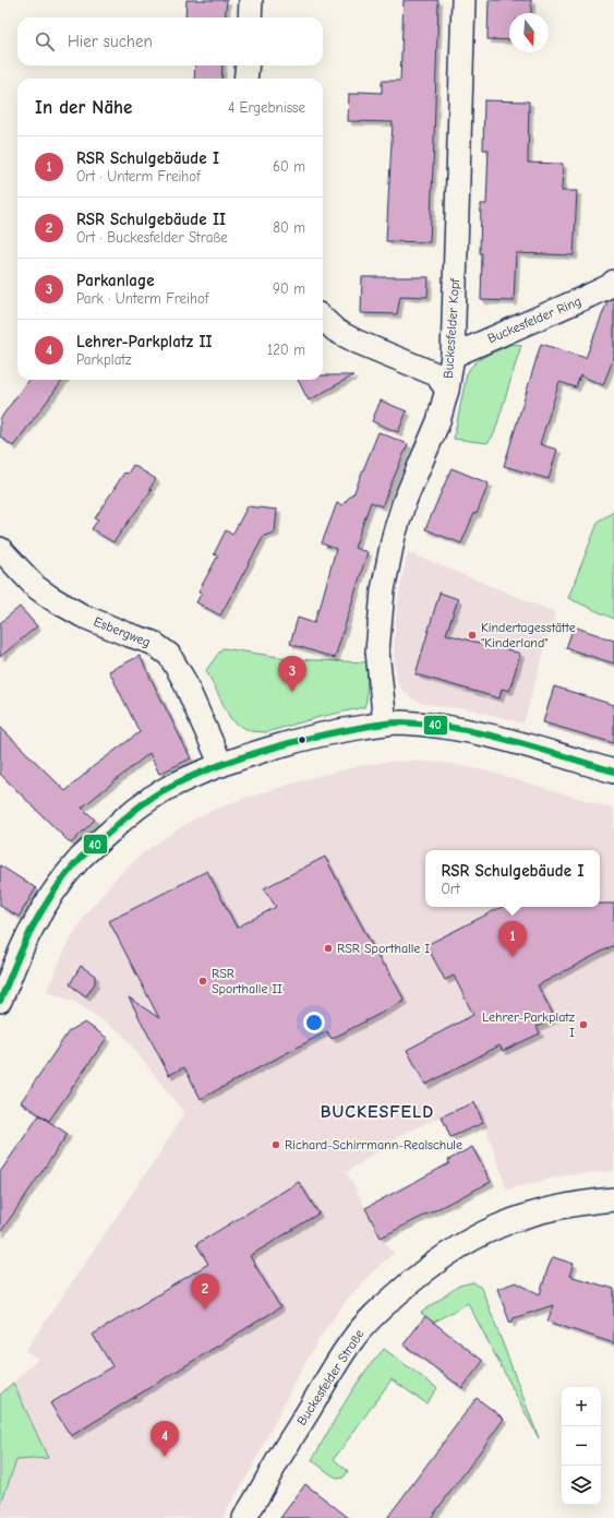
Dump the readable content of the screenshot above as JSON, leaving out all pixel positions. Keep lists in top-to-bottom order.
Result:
{
  "streets": {
    "street": [
      "Buckesfelder Ring",
      "Buckesfelder Kopf",
      "Esbergweg",
      "Buckesfelder Straße"
    ]
  },
  "crossings": [
    ["Buckesfelder Ring", "Buckesfelder Kopf"]
  ],
  "districts": ["BUCKESFELD"],
  "places": [
    "Kindertagesstätte \"Kinderland\"",
    "RSR Sporthalle I",
    "RSR Sporthalle II",
    "Lehrer-Parkplatz I",
    "Richard-Schirrmann-Realschule"
  ],
  "lines": ["transit line 40"],
  "north": "bottom",
  "page": {
    "search": "Hier suchen",
    "heading": ["In der Nähe", "4 Ergebnisse"],
    "list": [
      {
        "mark": "1",
        "name": "RSR Schulgebäude I",
        "note": "Ort · Unterm Freihof",
        "value": "60 m"
      },
      {
        "mark": "2",
        "name": "RSR Schulgebäude II",
        "note": "Ort · Buckesfelder Straße",
        "value": "80 m"
      },
      {
        "mark": "3",
        "name": "Parkanlage",
        "note": "Park · Unterm Freihof",
        "value": "90 m"
      },
      {
        "mark": "4",
        "name": "Lehrer-Parkplatz II",
        "note": "Parkplatz",
        "value": "120 m"
      }
    ],
    "pins": [
      "3",
      "1",
      "2",
      "4"
    ],
    "popup": ["RSR Schulgebäude I", "Ort"],
    "map_buttons": ["+", "−"]
  }
}
